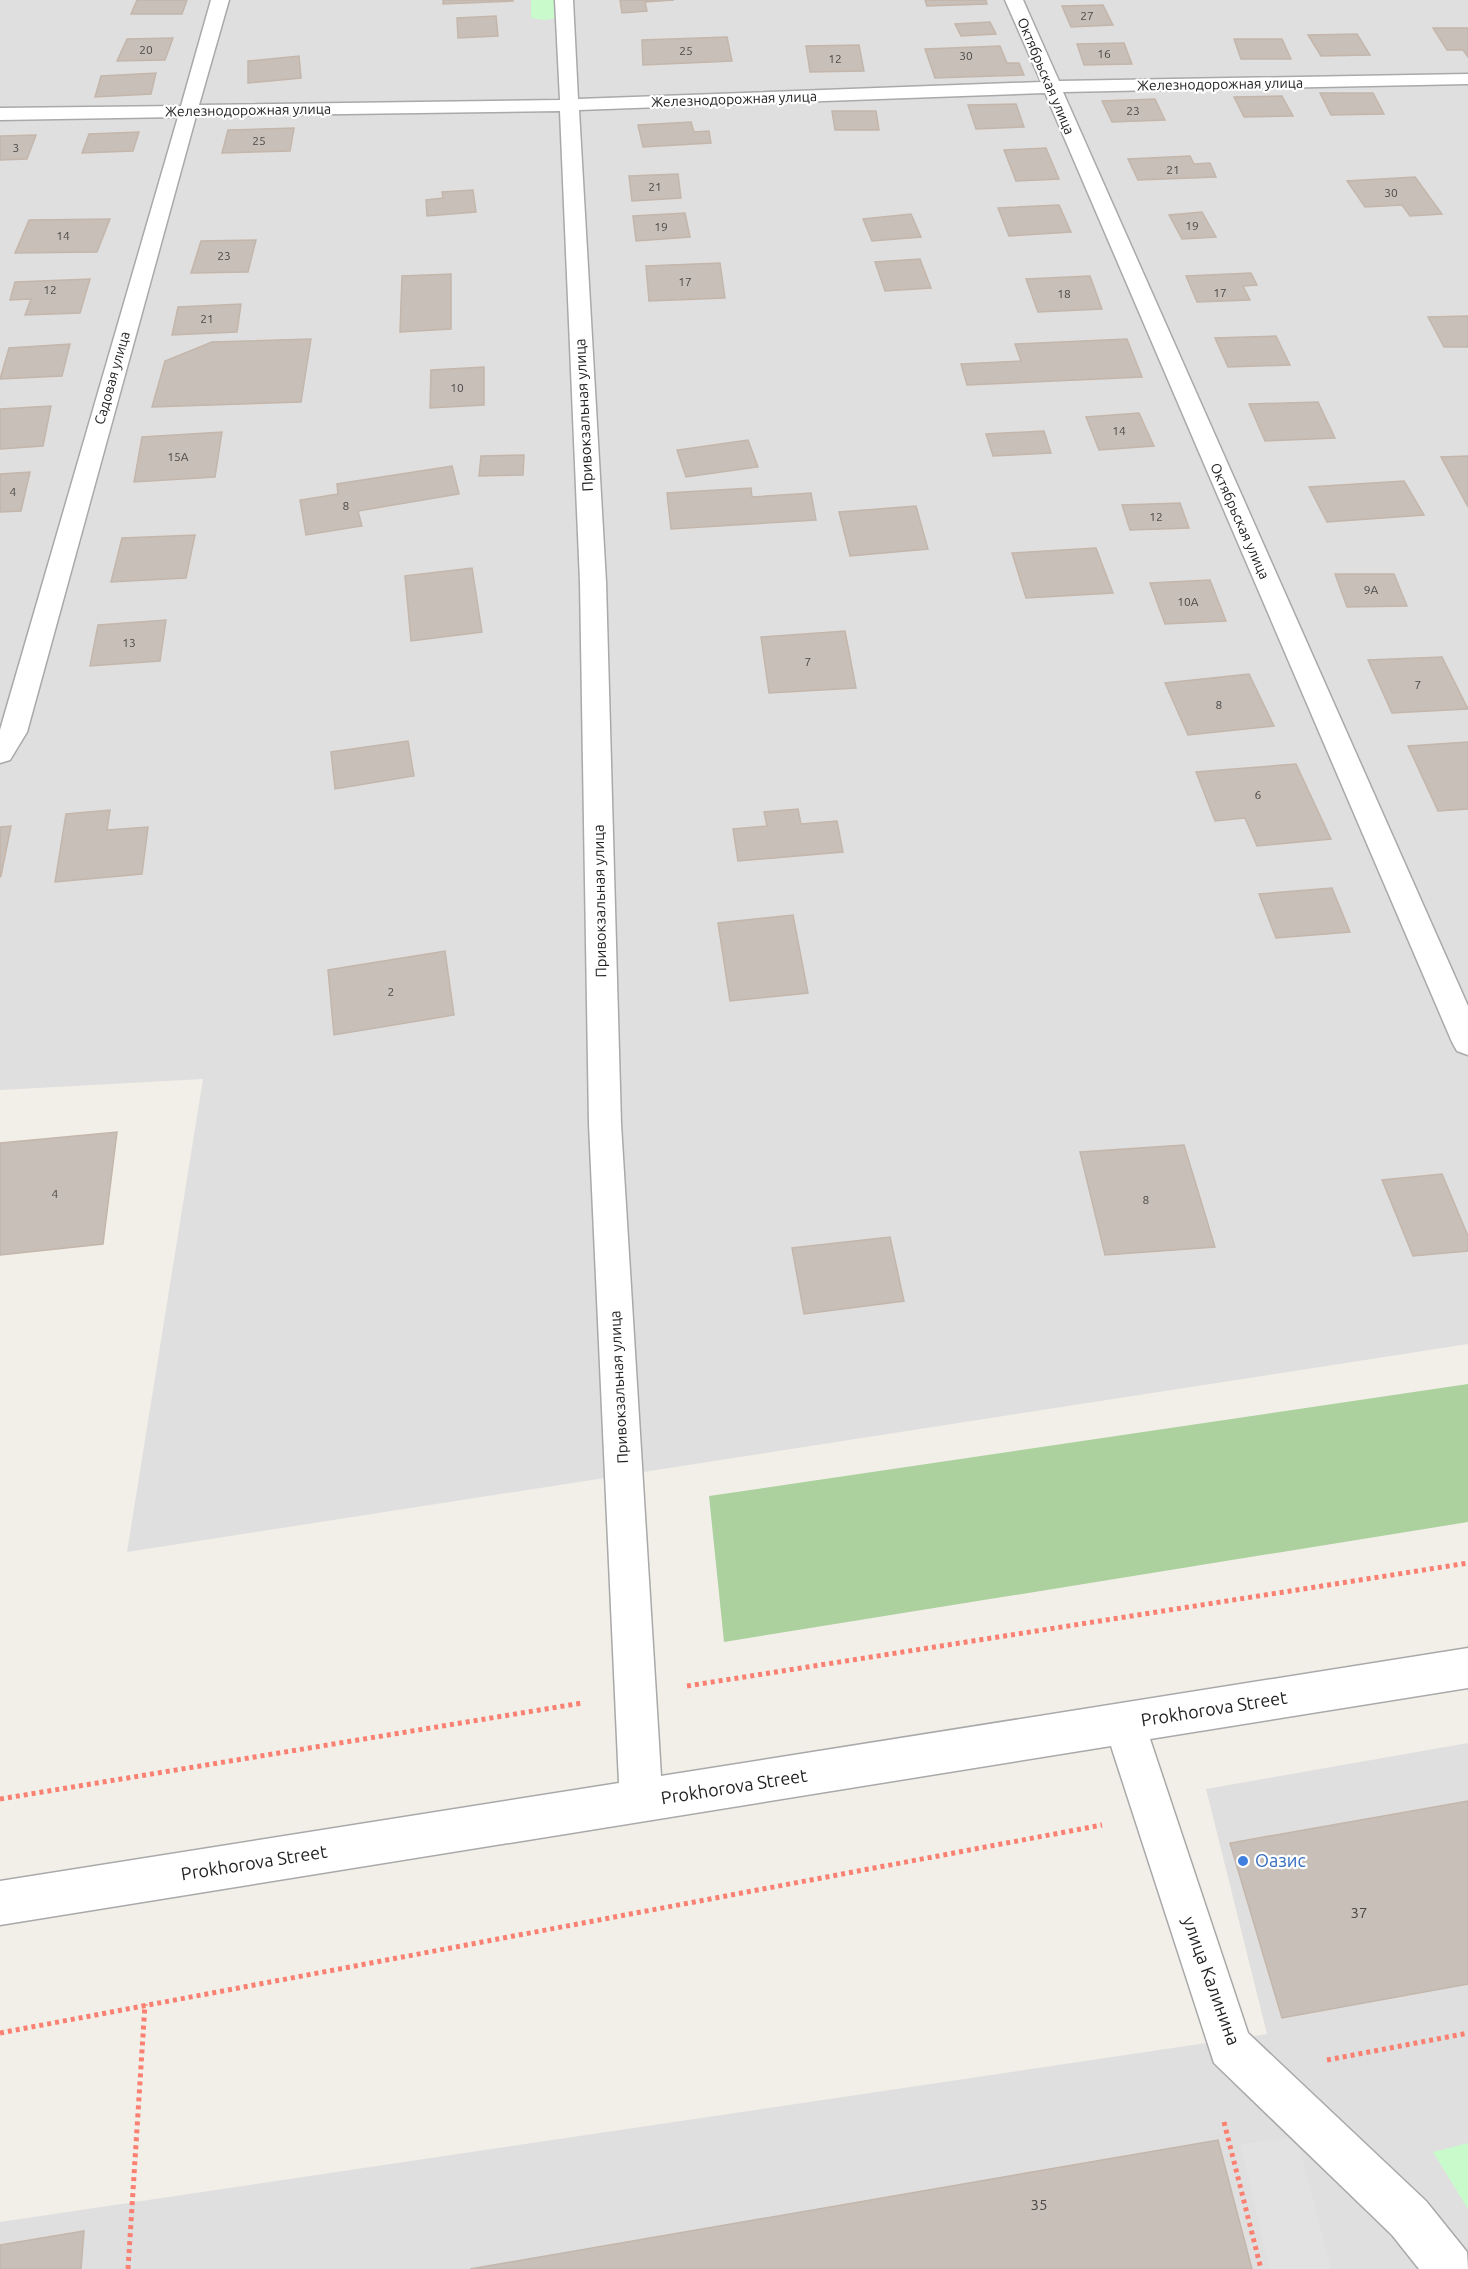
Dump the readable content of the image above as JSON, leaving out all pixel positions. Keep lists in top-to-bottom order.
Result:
{
  "streets": {
    "street": [
      "Октябрьская улица",
      "Железнодорожная улица",
      "Садовая улица",
      "Привокзальная улица",
      "Prokhorova Street",
      "улица Калинина"
    ]
  },
  "crossings": [
    ["Октябрьская улица", "Железнодорожная улица"],
    ["Железнодорожная улица", "Садовая улица"],
    ["Железнодорожная улица", "Привокзальная улица"],
    ["Привокзальная улица", "Prokhorova Street"],
    ["Prokhorova Street", "улица Калинина"]
  ],
  "places": ["Оазис"],
  "house_numbers": [
    "27",
    "20",
    "25",
    "16",
    "30",
    "12",
    "23",
    "25",
    "3",
    "21",
    "21",
    "30",
    "19",
    "19",
    "14",
    "23",
    "17",
    "12",
    "17",
    "18",
    "21",
    "10",
    "14",
    "15А",
    "4",
    "8",
    "12",
    "9А",
    "10А",
    "13",
    "7",
    "7",
    "8",
    "6",
    "2",
    "4",
    "8",
    "37",
    "35"
  ]
}
